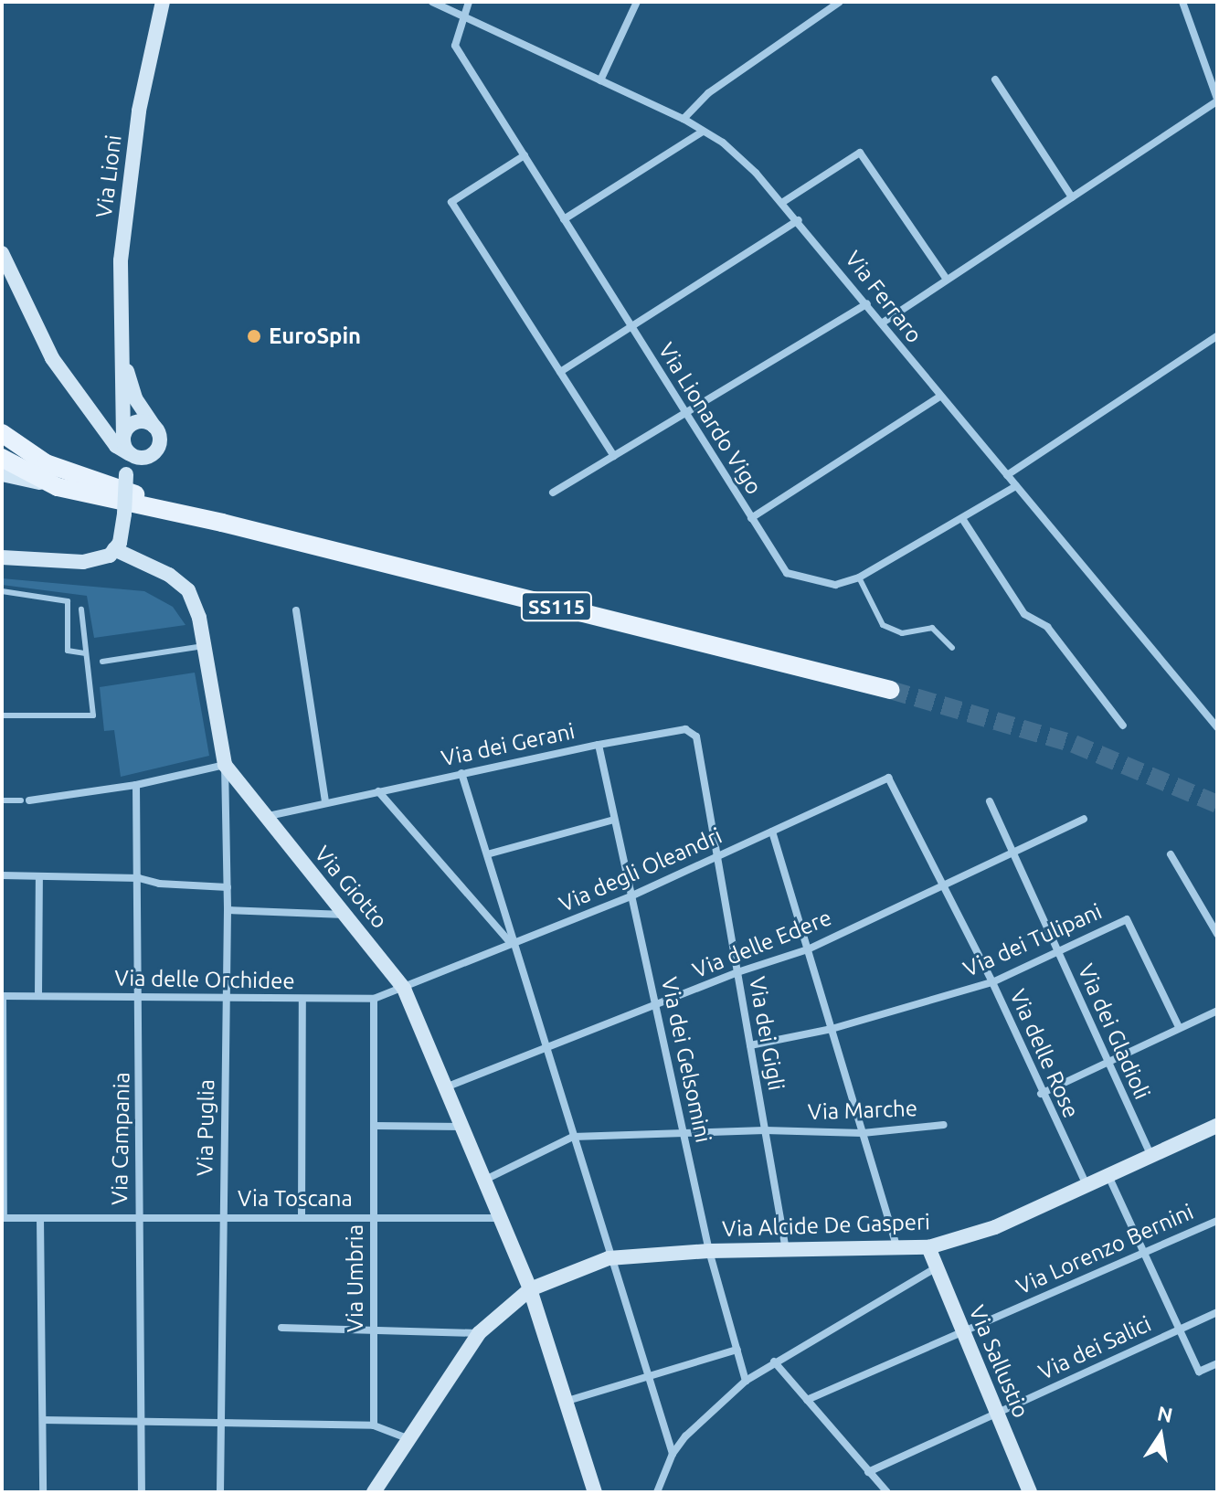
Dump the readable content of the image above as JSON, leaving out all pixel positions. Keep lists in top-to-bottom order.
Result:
{
  "streets": {
    "main road": ["SS115"],
    "street": [
      "Via Lioni",
      "Via Ferraro",
      "Via Lionardo Vigo",
      "Via dei Gerani",
      "Via degli Oleandri",
      "Via Giotto",
      "Via dei Tulipani",
      "Via delle Edere",
      "Via delle Orchidee",
      "Via dei Gladioli",
      "Via dei Gigli",
      "Via delle Rose",
      "Via dei Gelsomini",
      "Via Marche",
      "Via Puglia",
      "Via Campania",
      "Via Toscana",
      "Via Alcide De Gasperi",
      "Via Lorenzo Bernini",
      "Via Umbria",
      "Via dei Salici",
      "Via Sallustio"
    ]
  },
  "crossings": [
    ["Via Ferraro", "Via Lionardo Vigo"],
    ["Via dei Gerani", "Via Giotto"],
    ["Via dei Gerani", "Via dei Gigli"],
    ["Via dei Gerani", "Via dei Gelsomini"],
    ["Via degli Oleandri", "Via Giotto"],
    ["Via degli Oleandri", "Via delle Orchidee"],
    ["Via degli Oleandri", "Via dei Gigli"],
    ["Via degli Oleandri", "Via delle Rose"],
    ["Via degli Oleandri", "Via dei Gelsomini"],
    ["Via Giotto", "Via delle Edere"],
    ["Via Giotto", "Via delle Orchidee"],
    ["Via Giotto", "Via Marche"],
    ["Via Giotto", "Via Puglia"],
    ["Via Giotto", "Via Toscana"],
    ["Via Giotto", "Via Alcide De Gasperi"],
    ["Via dei Tulipani", "Via dei Gladioli"],
    ["Via dei Tulipani", "Via dei Gigli"],
    ["Via dei Tulipani", "Via delle Rose"],
    ["Via delle Edere", "Via dei Gladioli"],
    ["Via delle Edere", "Via dei Gigli"],
    ["Via delle Edere", "Via delle Rose"],
    ["Via delle Edere", "Via dei Gelsomini"],
    ["Via delle Orchidee", "Via Puglia"],
    ["Via delle Orchidee", "Via Campania"],
    ["Via delle Orchidee", "Via Toscana"],
    ["Via delle Orchidee", "Via Umbria"],
    ["Via dei Gladioli", "Via Alcide De Gasperi"],
    ["Via dei Gigli", "Via Marche"],
    ["Via dei Gigli", "Via Alcide De Gasperi"],
    ["Via delle Rose", "Via Alcide De Gasperi"],
    ["Via dei Gelsomini", "Via Marche"],
    ["Via dei Gelsomini", "Via Alcide De Gasperi"],
    ["Via Puglia", "Via Toscana"],
    ["Via Campania", "Via Toscana"],
    ["Via Toscana", "Via Umbria"],
    ["Via Alcide De Gasperi", "Via Sallustio"],
    ["Via Lorenzo Bernini", "Via Sallustio"],
    ["Via dei Salici", "Via Sallustio"]
  ],
  "places": ["EuroSpin"],
  "north": "top"
}
